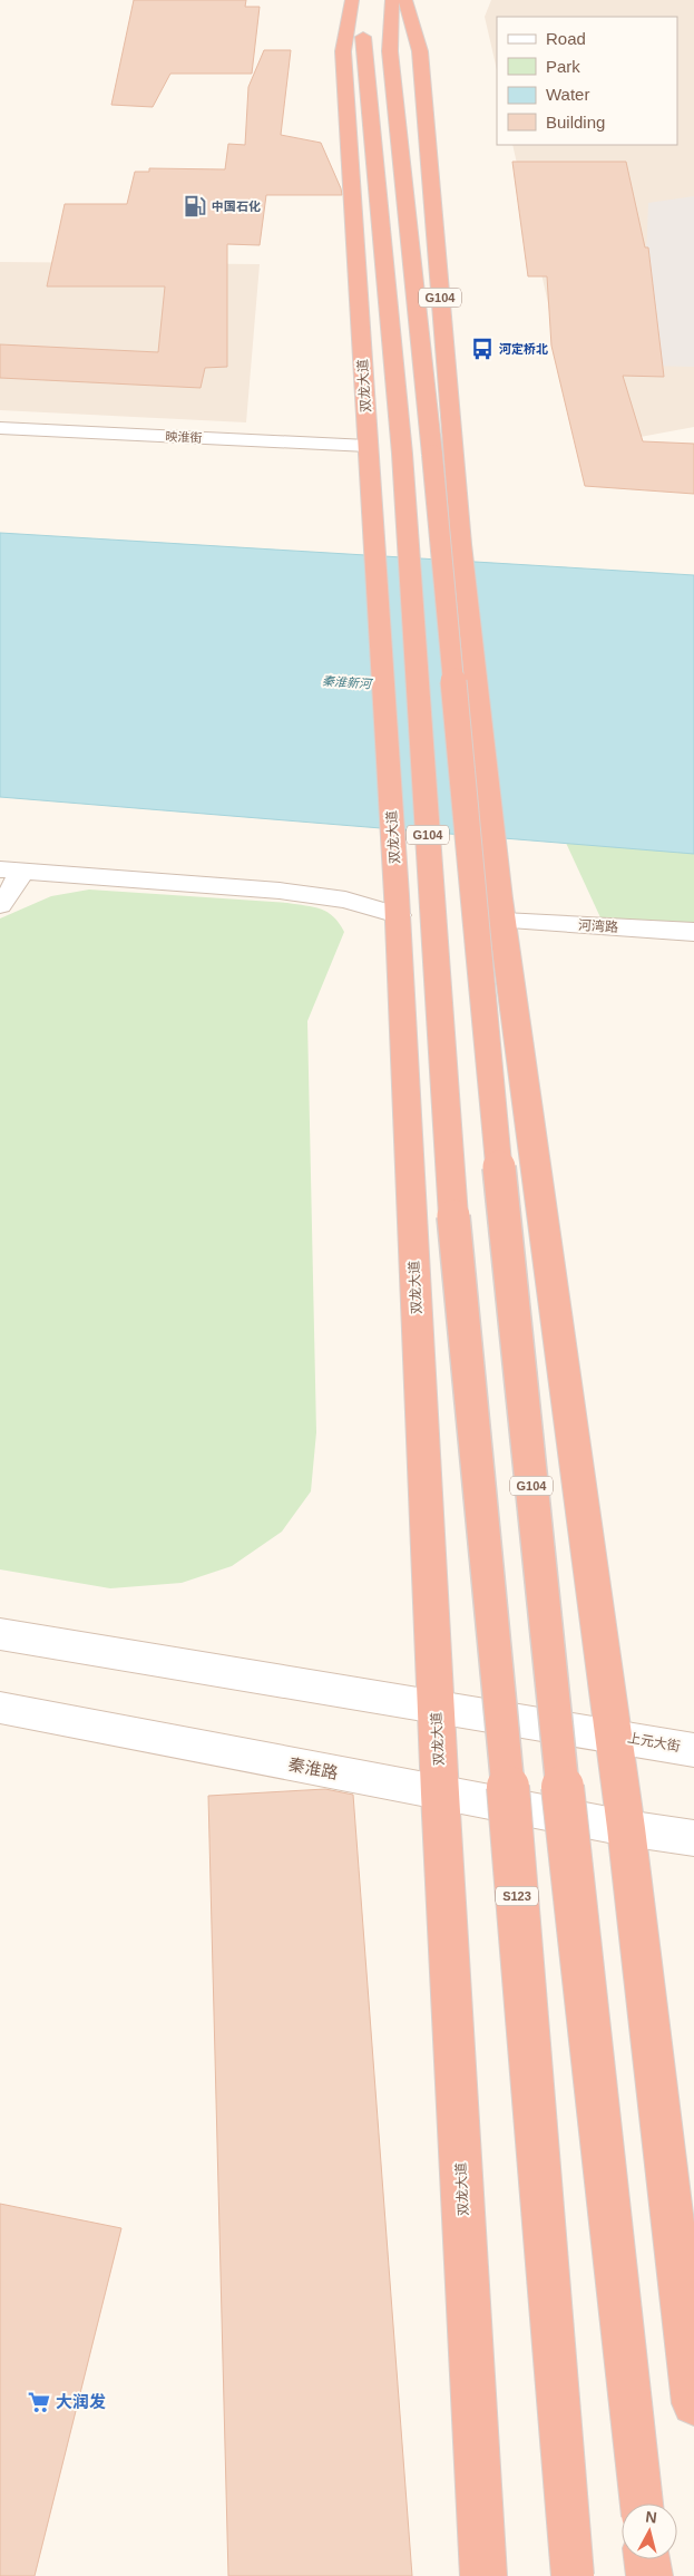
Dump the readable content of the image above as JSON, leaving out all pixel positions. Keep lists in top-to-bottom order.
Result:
{
  "streets": {
    "highway": ["G104", "双龙大道", "S123"],
    "street": [
      "映淮街",
      "河湾路",
      "上元大街",
      "秦淮路"
    ]
  },
  "crossings": [
    ["G104", "河湾路"],
    ["G104", "上元大街"],
    ["G104", "秦淮路"],
    ["G104", "S123"],
    ["双龙大道", "映淮街"],
    ["双龙大道", "秦淮路"]
  ],
  "water": ["秦淮新河"],
  "places": {
    "fuel station": ["中国石化"],
    "bus stop": ["河定桥北"],
    "supermarket": ["大润发"]
  },
  "legend": [
    "Road",
    "Park",
    "Water",
    "Building"
  ],
  "north": "top"
}
